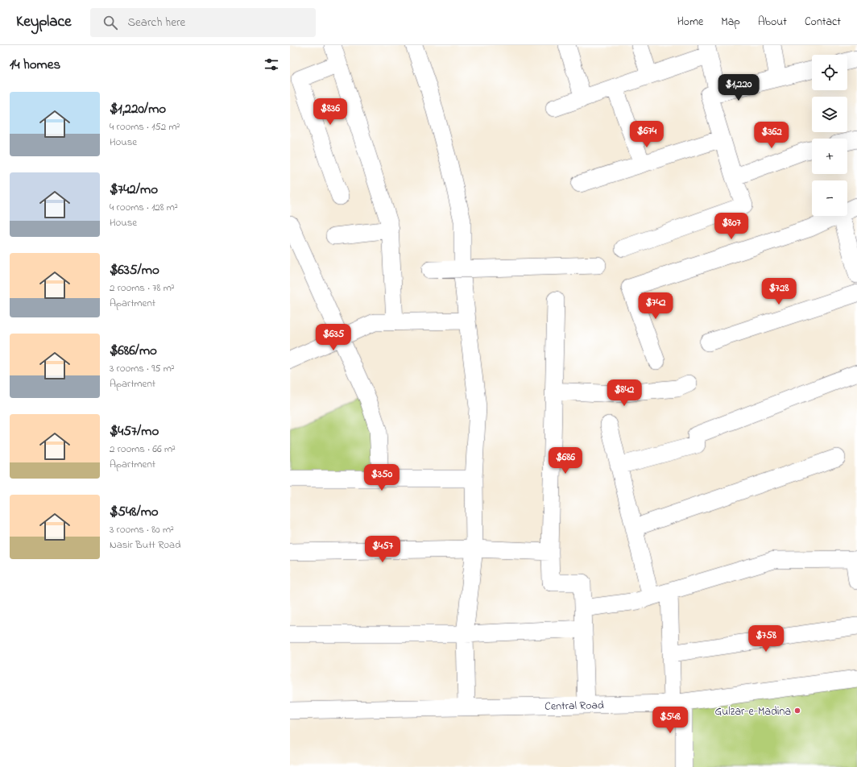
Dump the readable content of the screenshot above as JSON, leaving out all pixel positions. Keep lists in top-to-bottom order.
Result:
{
  "streets": {
    "street": ["Central Road"]
  },
  "places": ["Gulzar-e-Madina"],
  "page": {
    "header": "Keyplace",
    "search": "Search here",
    "nav": [
      "Home",
      "Map",
      "About",
      "Contact"
    ],
    "heading": "14 homes",
    "map_buttons": ["+", "−"],
    "price": [
      "$1,220",
      "$836",
      "$674",
      "$362",
      "$807",
      "$728",
      "$742",
      "$635",
      "$842",
      "$686",
      "$350",
      "$457",
      "$758",
      "$548"
    ],
    "list": [
      {
        "name": "$1,220/mo",
        "note": "4 rooms · 152 m² · House"
      },
      {
        "name": "$742/mo",
        "note": "4 rooms · 128 m² · House"
      },
      {
        "name": "$635/mo",
        "note": "2 rooms · 78 m² · Apartment"
      },
      {
        "name": "$686/mo",
        "note": "3 rooms · 95 m² · Apartment"
      },
      {
        "name": "$457/mo",
        "note": "2 rooms · 66 m² · Apartment"
      },
      {
        "name": "$548/mo",
        "note": "3 rooms · 80 m² · Nasir Butt Road"
      }
    ]
  }
}
